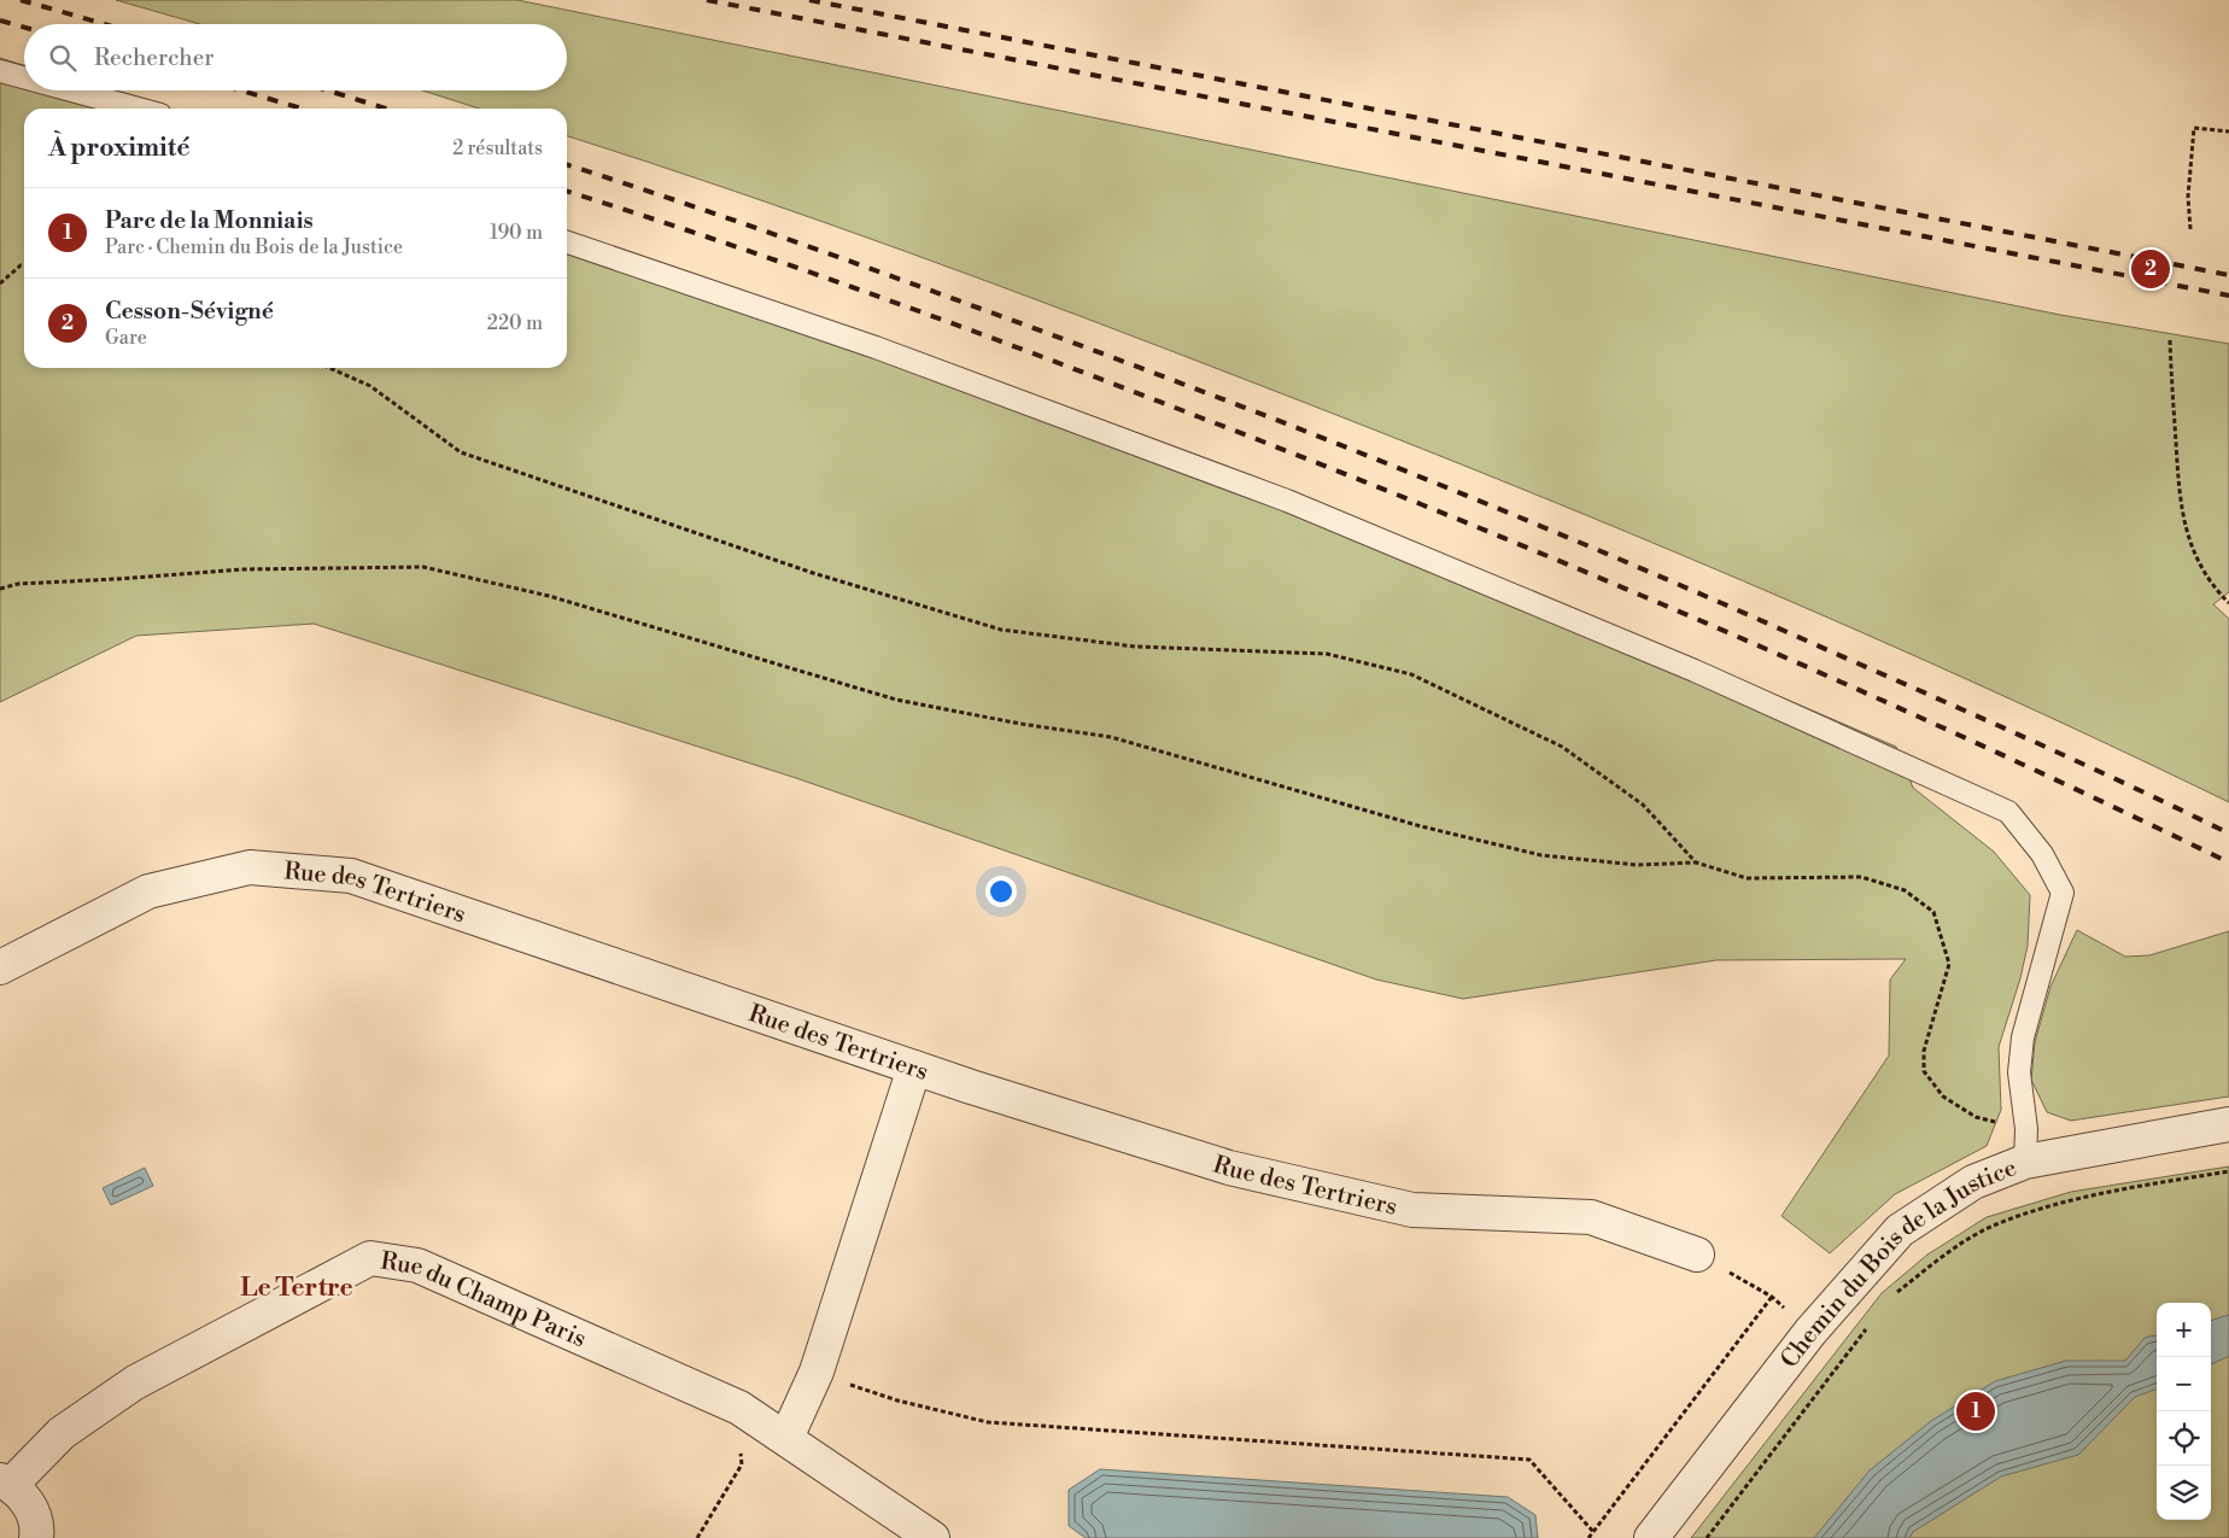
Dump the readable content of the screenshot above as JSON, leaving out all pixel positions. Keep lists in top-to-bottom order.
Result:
{
  "streets": {
    "street": ["Rue des Tertriers", "Chemin du Bois de la Justice", "Rue du Champ Paris"]
  },
  "districts": ["Le Tertre"],
  "page": {
    "search": "Rechercher",
    "heading": ["À proximité", "2 résultats"],
    "list": [
      {
        "mark": "1",
        "name": "Parc de la Monniais",
        "note": "Parc · Chemin du Bois de la Justice",
        "value": "190 m"
      },
      {
        "mark": "2",
        "name": "Cesson-Sévigné",
        "note": "Gare",
        "value": "220 m"
      }
    ],
    "pins": ["2", "1"],
    "map_buttons": ["+", "−"]
  }
}
